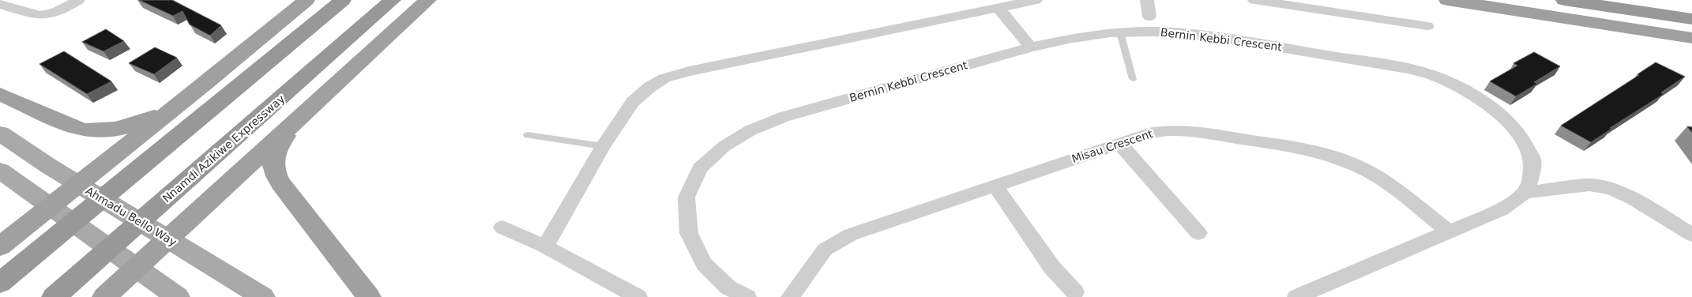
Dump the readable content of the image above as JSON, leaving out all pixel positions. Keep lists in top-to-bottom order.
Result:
{
  "streets": {
    "highway": ["Nnamdi Azikiwe Expressway"],
    "main road": ["Ahmadu Bello Way"],
    "street": ["Bernin Kebbi Crescent", "Misau Crescent"]
  }
}
